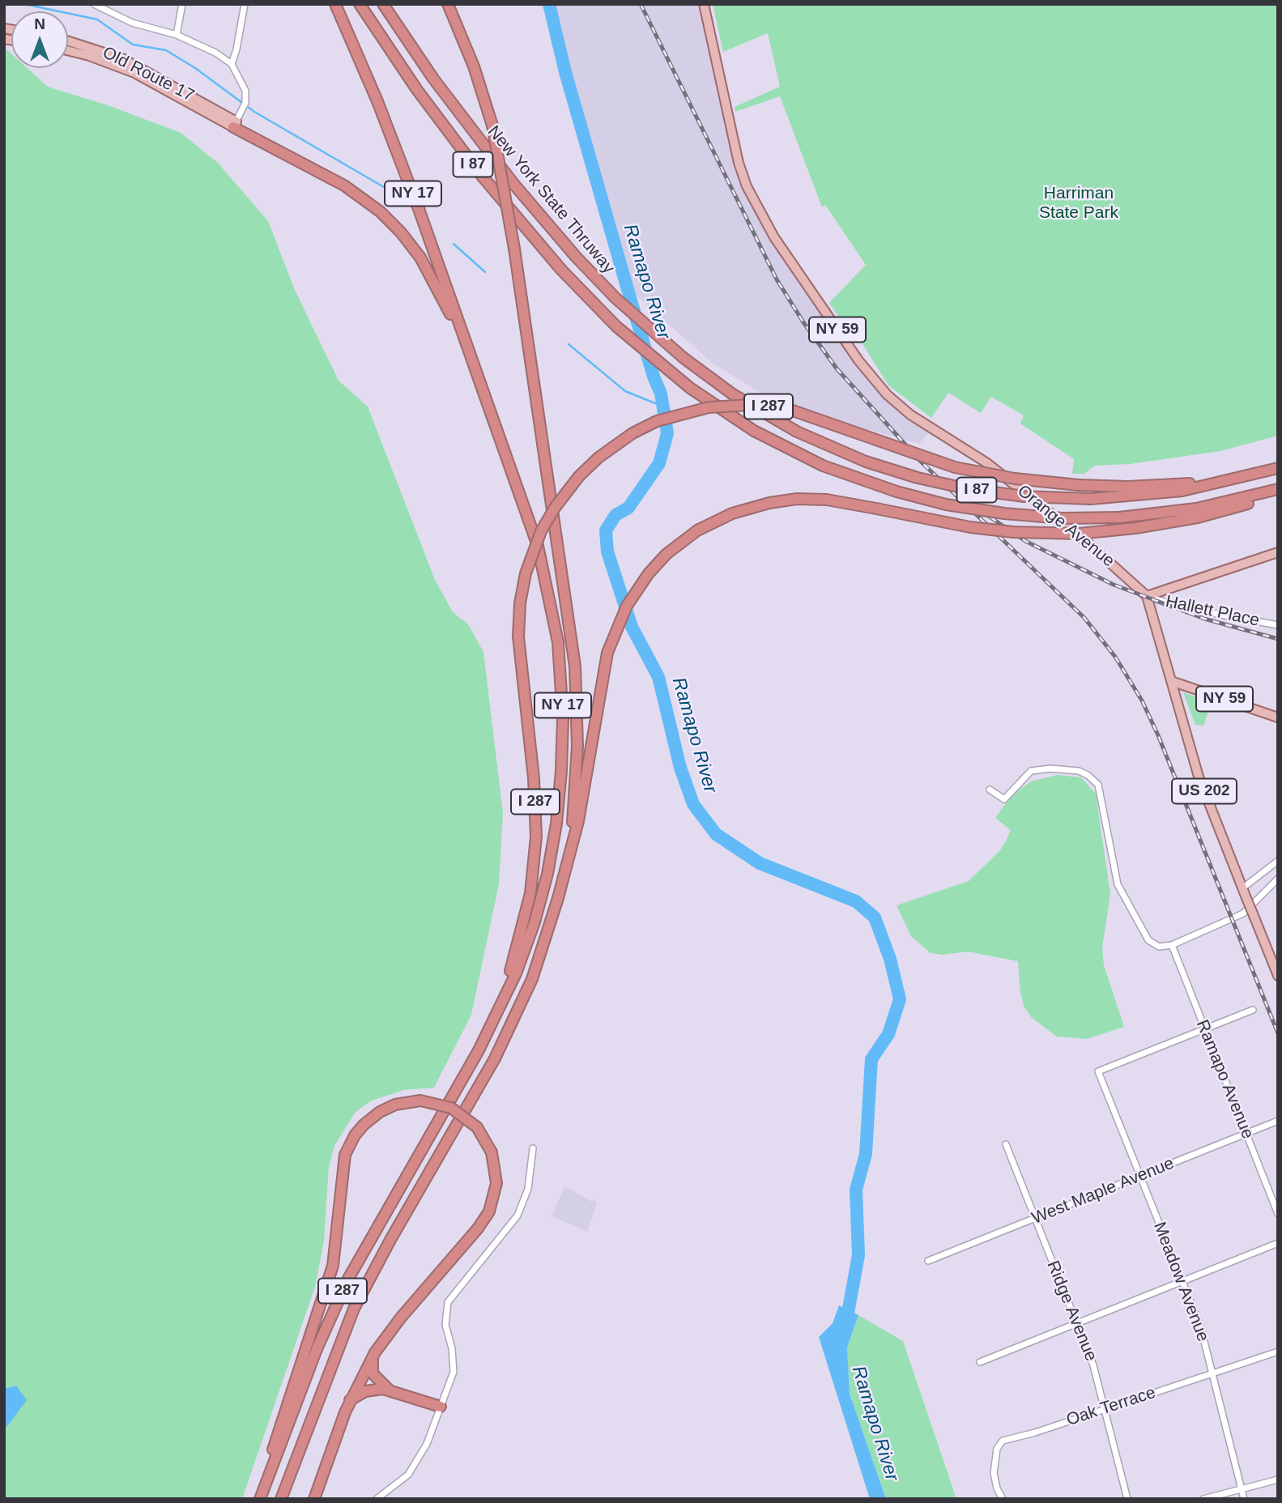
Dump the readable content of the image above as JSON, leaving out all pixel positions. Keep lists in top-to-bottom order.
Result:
{
  "streets": {
    "highway": [
      "I 87",
      "NY 17",
      "New York State Thruway",
      "I 287"
    ],
    "main road": [
      "Old Route 17",
      "NY 59",
      "Orange Avenue",
      "US 202"
    ],
    "street": [
      "Hallett Place",
      "Ramapo Avenue",
      "West Maple Avenue",
      "Meadow Avenue",
      "Ridge Avenue",
      "Oak Terrace"
    ]
  },
  "crossings": [
    ["NY 17", "I 287"],
    ["New York State Thruway", "I 287"],
    ["NY 59", "US 202"],
    ["Orange Avenue", "Hallett Place"],
    ["Orange Avenue", "US 202"],
    ["Hallett Place", "US 202"],
    ["Ramapo Avenue", "West Maple Avenue"],
    ["Ramapo Avenue", "Meadow Avenue"],
    ["West Maple Avenue", "Meadow Avenue"],
    ["West Maple Avenue", "Ridge Avenue"],
    ["Meadow Avenue", "Oak Terrace"],
    ["Ridge Avenue", "Oak Terrace"]
  ],
  "water": ["Ramapo River"],
  "parks": ["Harriman State Park"],
  "north": "top"
}
